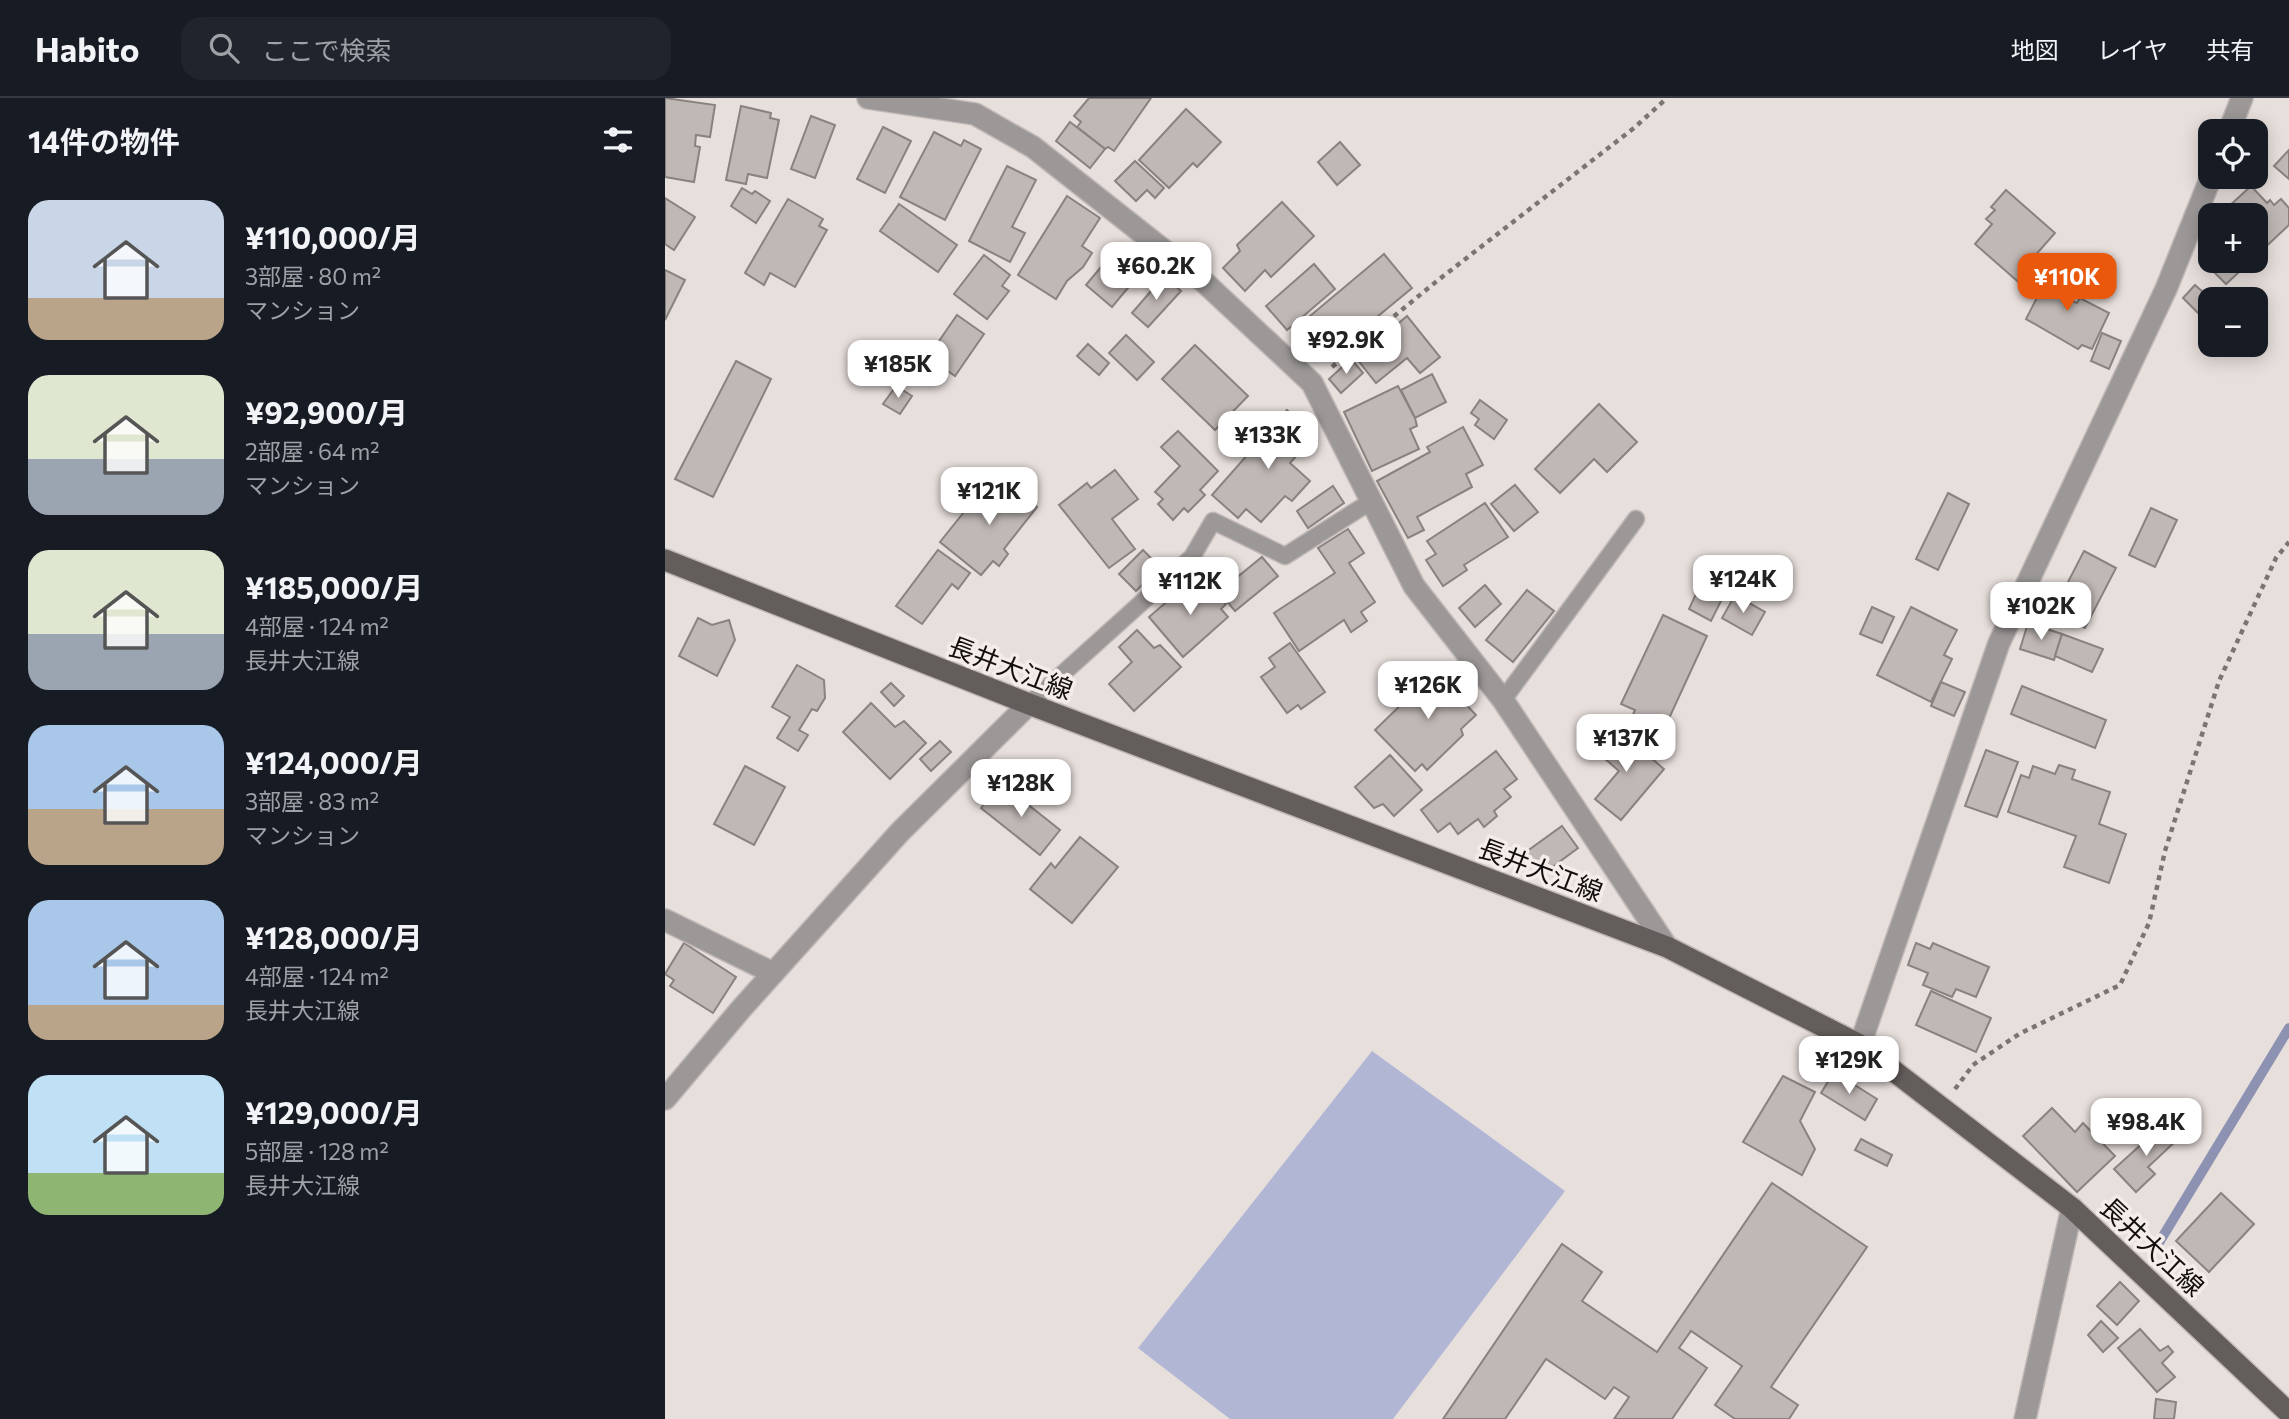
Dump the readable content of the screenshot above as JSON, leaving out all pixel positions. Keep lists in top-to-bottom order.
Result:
{
  "streets": {
    "main road": ["長井大江線"]
  },
  "page": {
    "header": "Habito",
    "search": "ここで検索",
    "nav": ["地図", "レイヤ", "共有"],
    "heading": "14件の物件",
    "map_buttons": ["+", "−"],
    "list": [
      {
        "name": "¥110,000/月",
        "note": "3部屋 · 80 m² · マンション"
      },
      {
        "name": "¥92,900/月",
        "note": "2部屋 · 64 m² · マンション"
      },
      {
        "name": "¥185,000/月",
        "note": "4部屋 · 124 m² · 長井大江線"
      },
      {
        "name": "¥124,000/月",
        "note": "3部屋 · 83 m² · マンション"
      },
      {
        "name": "¥128,000/月",
        "note": "4部屋 · 124 m² · 長井大江線"
      },
      {
        "name": "¥129,000/月",
        "note": "5部屋 · 128 m² · 長井大江線"
      }
    ],
    "price": [
      "¥60.2K",
      "¥110K",
      "¥92.9K",
      "¥185K",
      "¥133K",
      "¥121K",
      "¥124K",
      "¥112K",
      "¥102K",
      "¥126K",
      "¥137K",
      "¥128K",
      "¥129K",
      "¥98.4K"
    ]
  }
}
